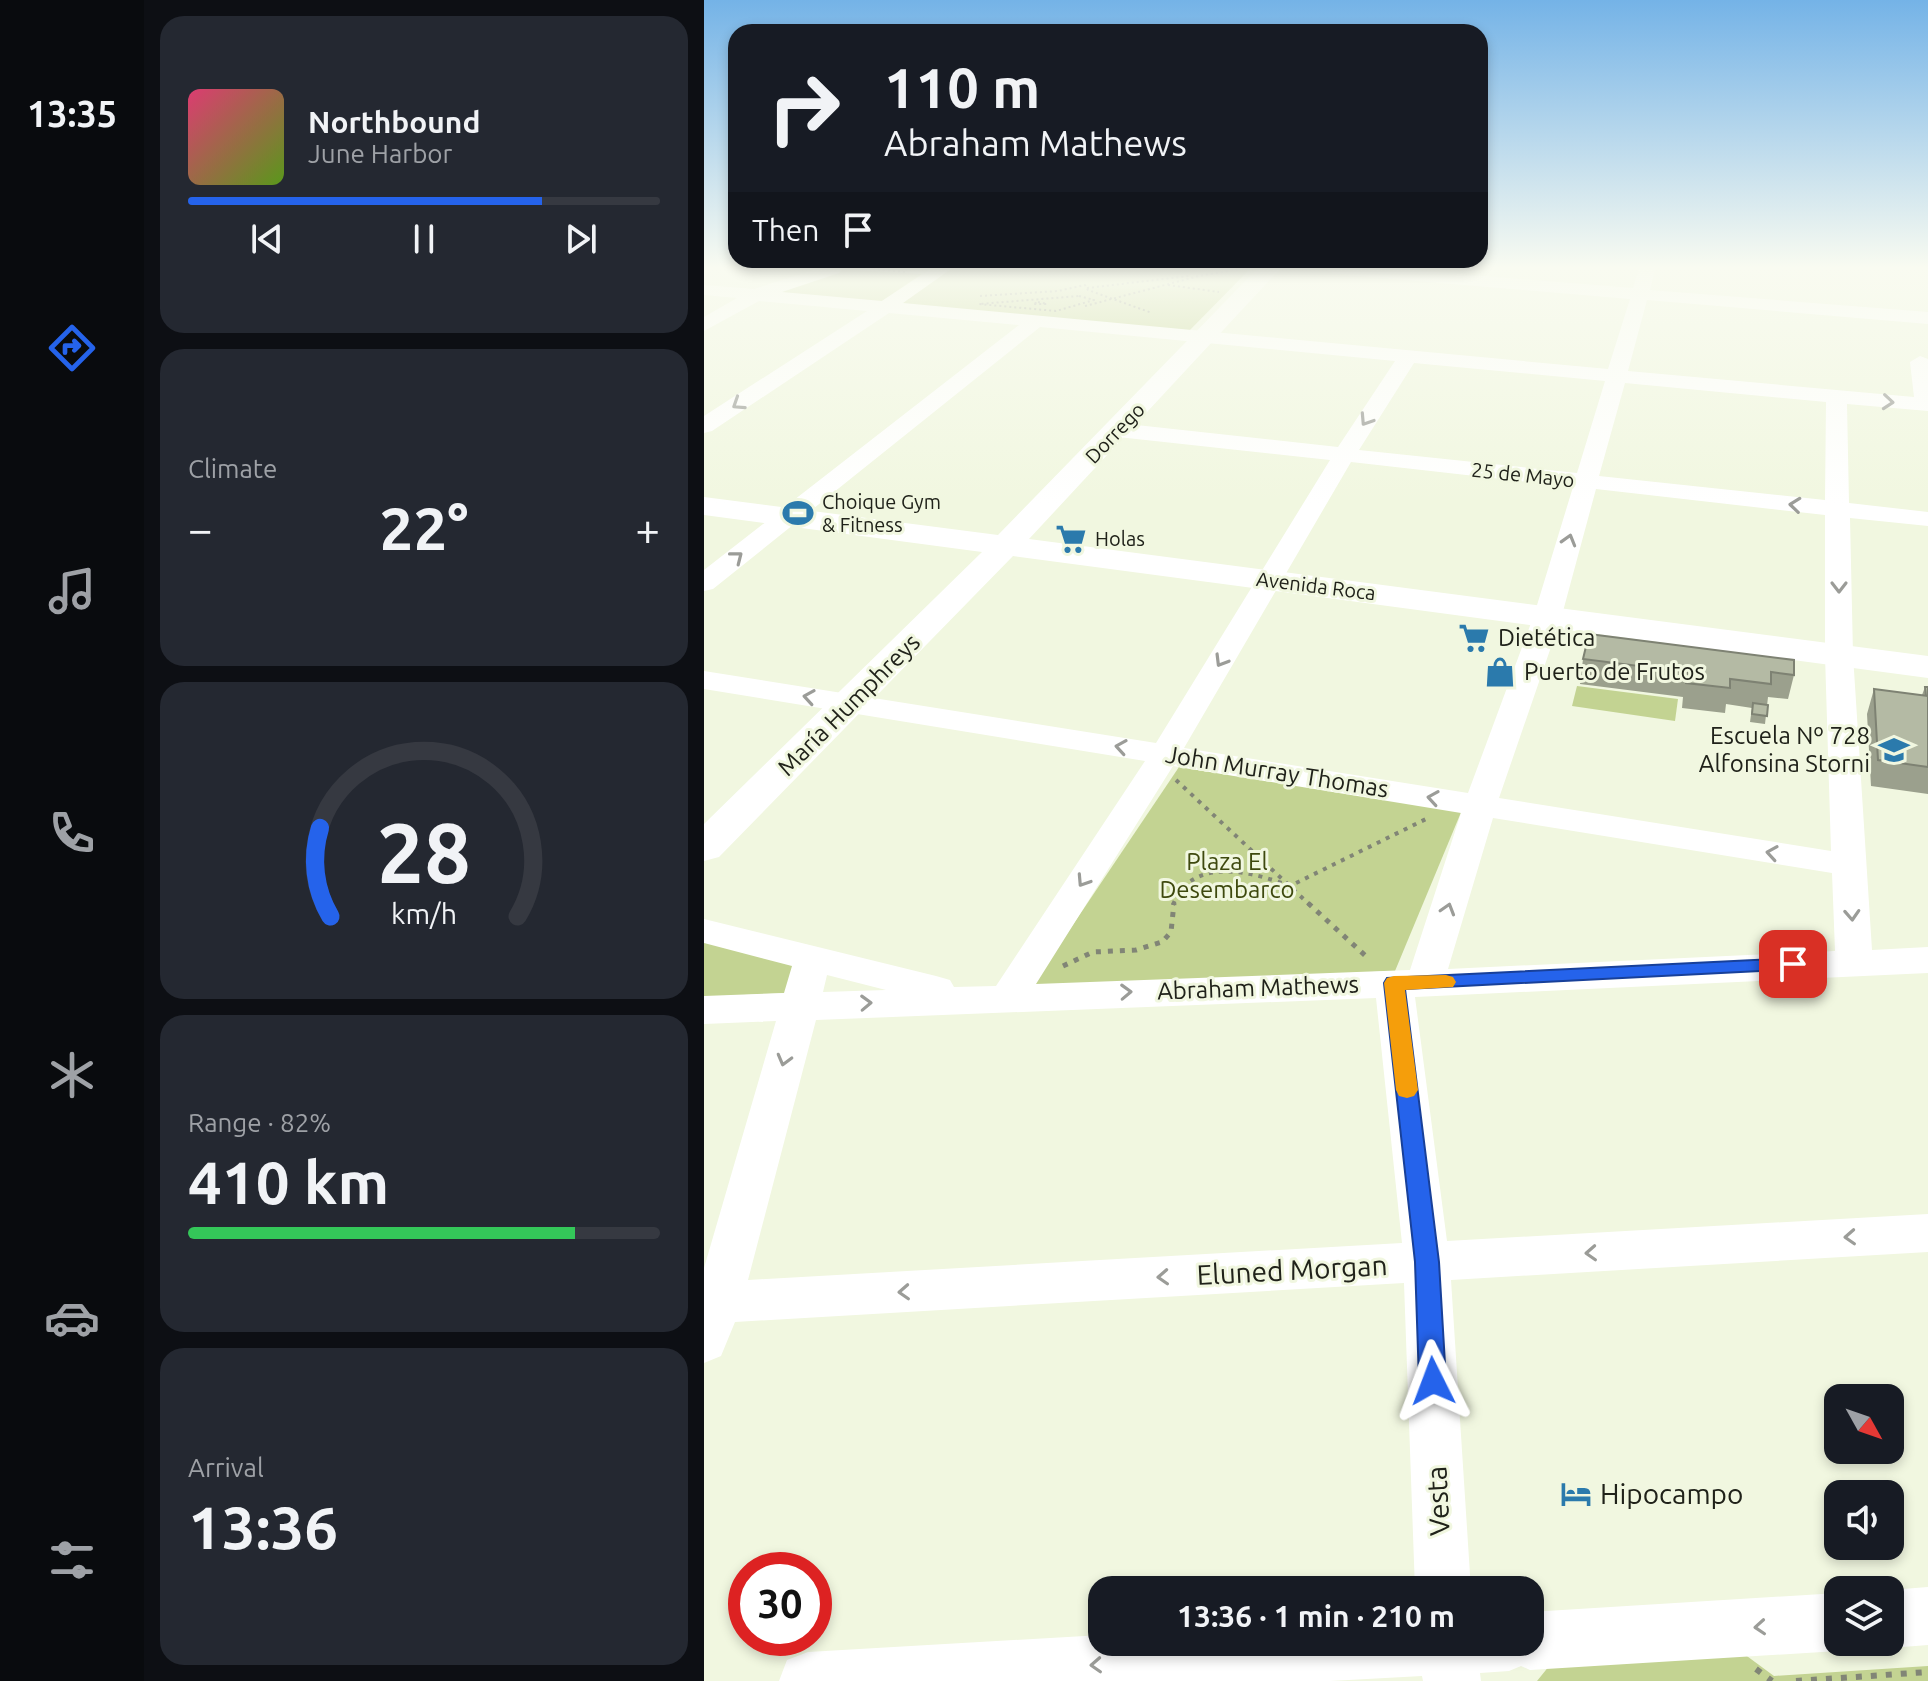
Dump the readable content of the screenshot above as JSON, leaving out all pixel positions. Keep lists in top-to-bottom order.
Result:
{
  "streets": {
    "main road": ["Dorrego", "Avenida Roca", "María Humphreys"],
    "street": [
      "25 de Mayo",
      "John Murray Thomas",
      "Abraham Mathews",
      "Eluned Morgan",
      "Vesta"
    ]
  },
  "crossings": [
    ["Dorrego", "25 de Mayo"],
    ["Dorrego", "Avenida Roca"],
    ["Dorrego", "María Humphreys"],
    ["25 de Mayo", "Vesta"],
    ["Avenida Roca", "María Humphreys"],
    ["Avenida Roca", "Vesta"],
    ["María Humphreys", "John Murray Thomas"],
    ["John Murray Thomas", "Vesta"],
    ["Abraham Mathews", "Vesta"],
    ["Eluned Morgan", "Vesta"]
  ],
  "one_way": ["John Murray Thomas", "Eluned Morgan"],
  "parks": ["Plaza El Desembarco"],
  "places": {
    "sports": ["Choique Gym & Fitness"],
    "supermarket": ["Holas", "Dietética"],
    "shop": ["Puerto de Frutos"],
    "school or university": ["Escuela Nº 728 Alfonsina Storni"],
    "hotel": ["Hipocampo"]
  },
  "north": "bottom right",
  "page": {
    "tabs": "13:35",
    "turn": ["110 m", "Abraham Mathews"],
    "song": ["Northbound", "June Harbor"],
    "then": "Then",
    "tile": [
      "Climate",
      ["Range · 82%", "410 km"],
      ["Arrival", "13:36"]
    ],
    "heat": ["−", "22°", "+"],
    "limit": "30",
    "trip": "13:36 · 1 min · 210 m",
    "gauge": ["28", "km/h"]
  }
}
